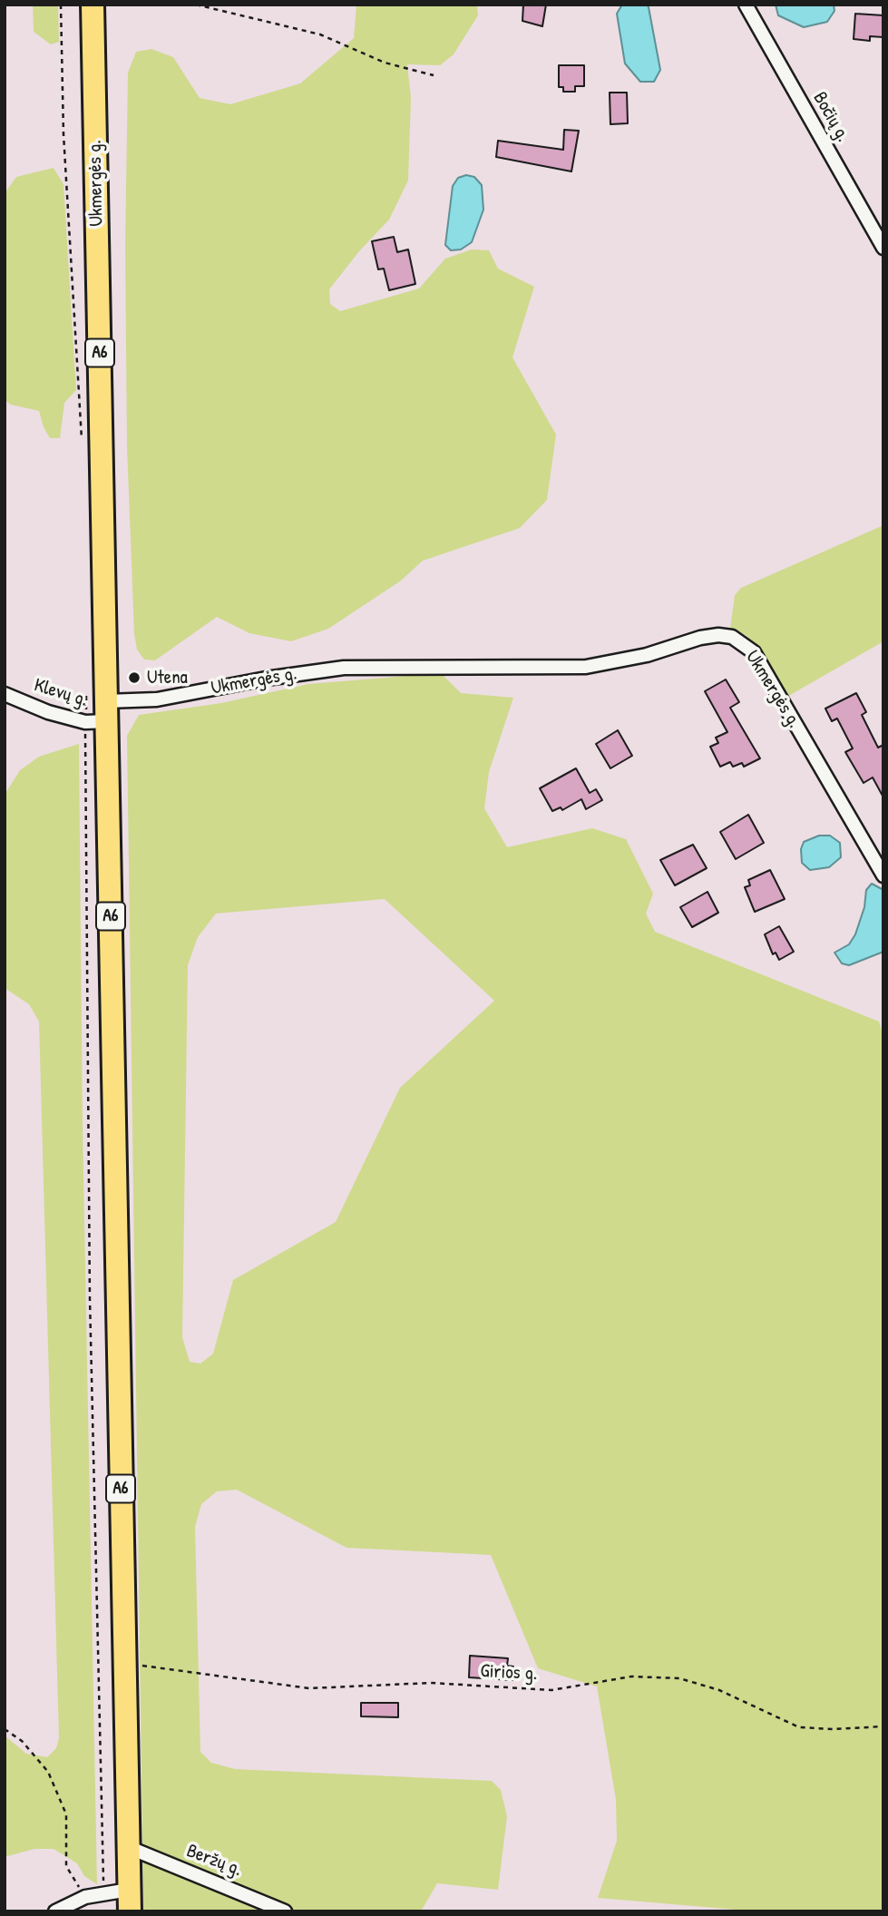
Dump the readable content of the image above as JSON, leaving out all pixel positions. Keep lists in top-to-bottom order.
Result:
{
  "streets": {
    "highway": ["Ukmergės g.", "A6"],
    "street": ["Bočių g.", "Klevų g.", "Beržų g."],
    "path": ["Girios g."]
  },
  "crossings": [
    ["Ukmergės g.", "A6"],
    ["Ukmergės g.", "Klevų g."],
    ["A6", "Klevų g."],
    ["A6", "Girios g."],
    ["A6", "Beržų g."]
  ],
  "places": ["Utena"]
}
